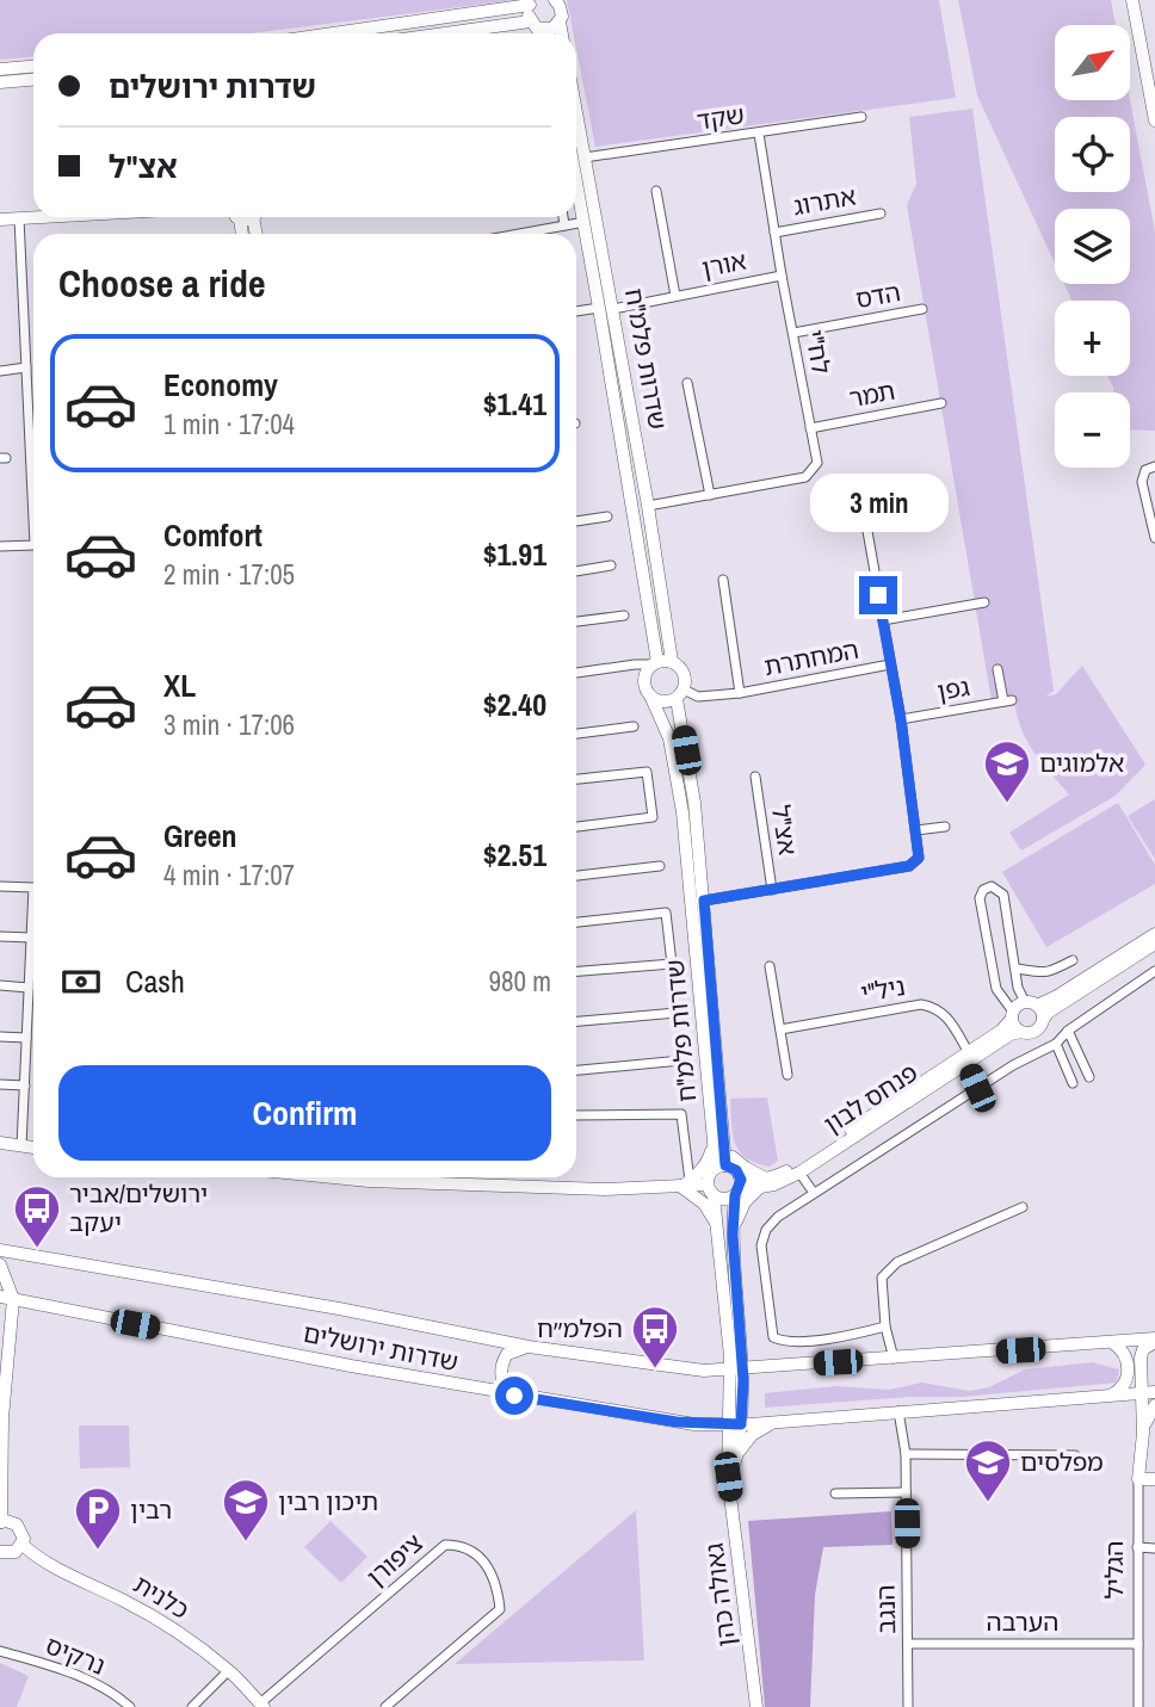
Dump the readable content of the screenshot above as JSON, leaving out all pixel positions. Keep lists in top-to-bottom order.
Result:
{
  "streets": {
    "street": [
      "שקד",
      "אתרוג",
      "אורן",
      "הדס",
      "לח\"י",
      "שדרות פלמ\"ח",
      "תמר",
      "המחתרת",
      "גפן",
      "אצ\"ל",
      "ניל\"י",
      "פנחס לבון",
      "שדרות ירושלים",
      "ציפורן",
      "הגליל",
      "גאולה כהן",
      "כלנית",
      "הנגב",
      "הערבה",
      "נרקיס"
    ]
  },
  "crossings": [
    ["שקד", "לח\"י"],
    ["אתרוג", "לח\"י"],
    ["אורן", "לח\"י"],
    ["אורן", "שדרות פלמ\"ח"],
    ["הדס", "לח\"י"],
    ["לח\"י", "שדרות פלמ\"ח"],
    ["לח\"י", "תמר"],
    ["שדרות פלמ\"ח", "המחתרת"],
    ["שדרות פלמ\"ח", "אצ\"ל"],
    ["שדרות פלמ\"ח", "פנחס לבון"],
    ["המחתרת", "אצ\"ל"],
    ["גפן", "אצ\"ל"],
    ["ניל\"י", "פנחס לבון"],
    ["שדרות ירושלים", "הגליל"],
    ["שדרות ירושלים", "גאולה כהן"],
    ["שדרות ירושלים", "הנגב"],
    ["ציפורן", "כלנית"],
    ["הגליל", "הערבה"],
    ["הנגב", "הערבה"]
  ],
  "places": {
    "school or university": ["אלמוגים", "מפלסים", "תיכון רבין"],
    "bus stop": ["ירושלים/אביר יעקב", "הפלמ״ח"],
    "parking": ["רבין"]
  },
  "north": "top right",
  "page": {
    "map_buttons": ["+", "−"],
    "banner": ["שדרות ירושלים", "אצ\"ל"],
    "heading": "Choose a ride",
    "list": [
      {
        "name": "Economy",
        "note": "1 min · 17:04",
        "value": "$1.41"
      },
      {
        "name": "Comfort",
        "note": "2 min · 17:05",
        "value": "$1.91"
      },
      {
        "name": "XL",
        "note": "3 min · 17:06",
        "value": "$2.40"
      },
      {
        "name": "Green",
        "note": "4 min · 17:07",
        "value": "$2.51"
      }
    ],
    "bubble": "3 min",
    "pay": ["Cash", "980 m"],
    "buttons": "Confirm"
  }
}
